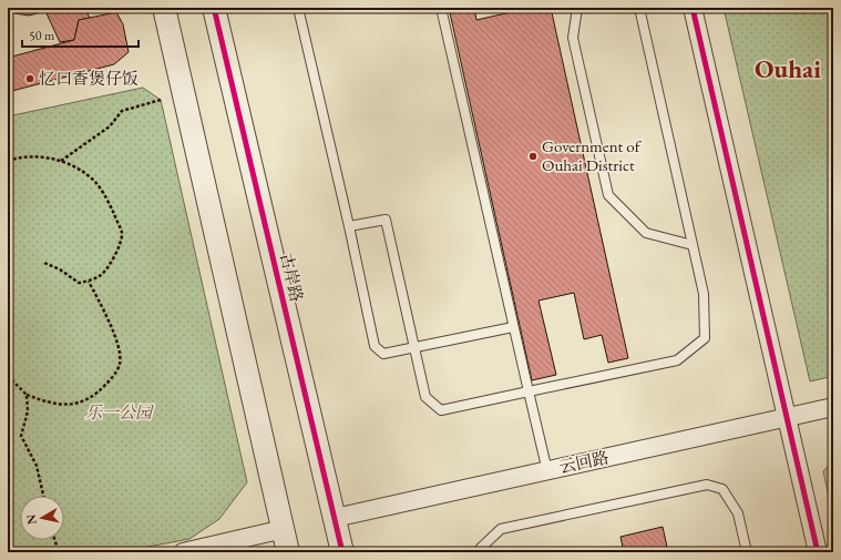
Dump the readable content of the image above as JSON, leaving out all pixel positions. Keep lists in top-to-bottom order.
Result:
{
  "streets": {
    "street": ["古岸路", "云回路"]
  },
  "crossings": [
    ["古岸路", "云回路"]
  ],
  "districts": ["Ouhai"],
  "parks": ["乐一公园"],
  "places": ["忆口香煲仔饭", "Government of Ouhai District"],
  "scale_bar": "50 m",
  "north": "left"
}
